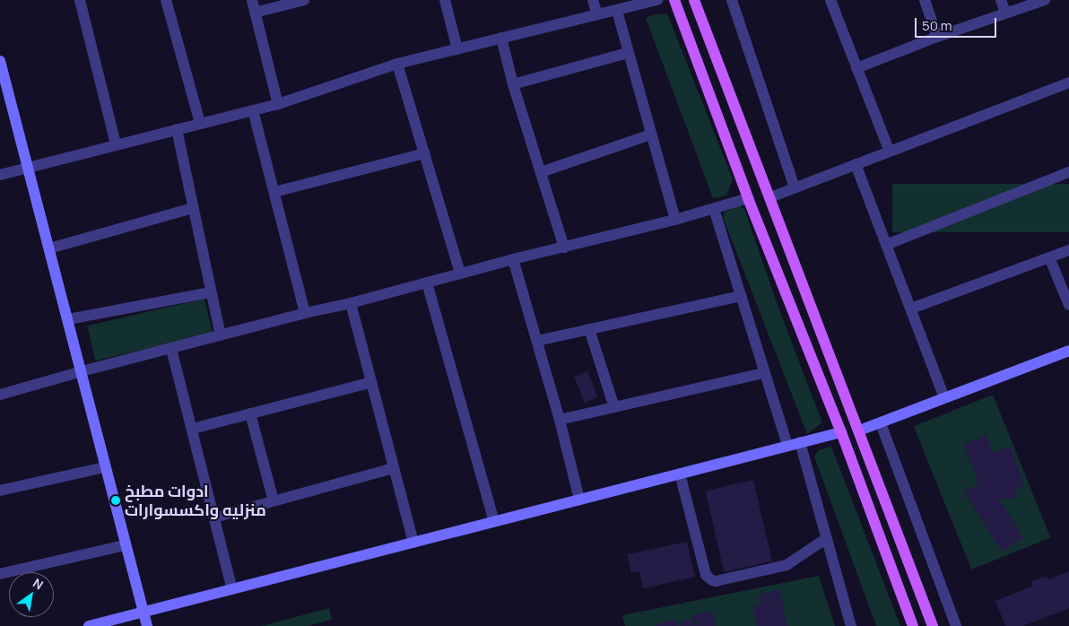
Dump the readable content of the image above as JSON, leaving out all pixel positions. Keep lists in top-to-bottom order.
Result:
{
  "places": ["ادوات مطبخ منزليه واكسسوارات"],
  "scale_bar": "50 m",
  "north": "top right"
}
